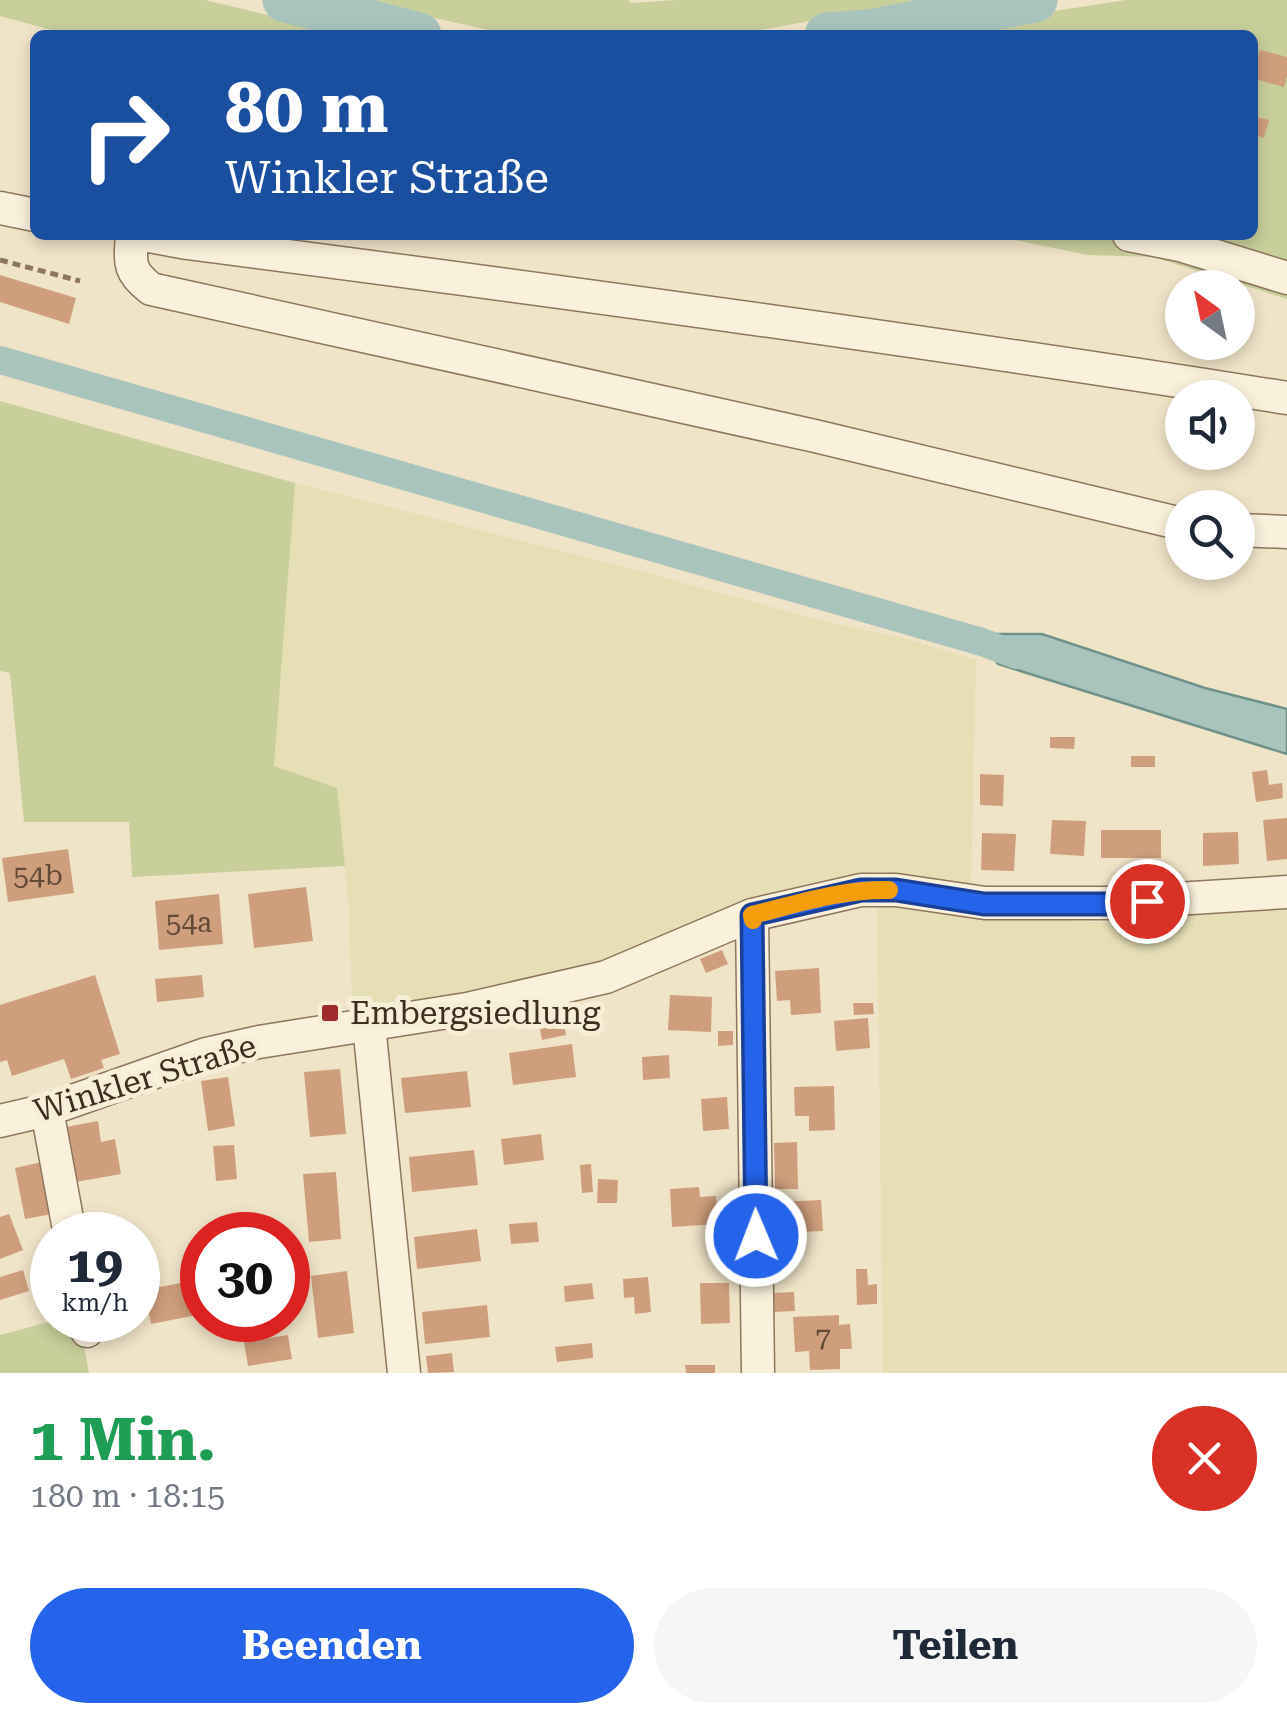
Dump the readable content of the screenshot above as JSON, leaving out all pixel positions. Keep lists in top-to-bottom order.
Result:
{
  "streets": {
    "street": ["Winkler Straße"]
  },
  "places": {
    "transit": ["Embergsiedlung"]
  },
  "house_numbers": ["54b", "54a", "7"],
  "north": "top left",
  "page": {
    "turn": ["80 m", "Winkler Straße"],
    "speed": "19 km/h",
    "limit": "30",
    "heading": ["1 Min.", "180 m · 18:15"],
    "buttons": ["Beenden", "Teilen"]
  }
}
